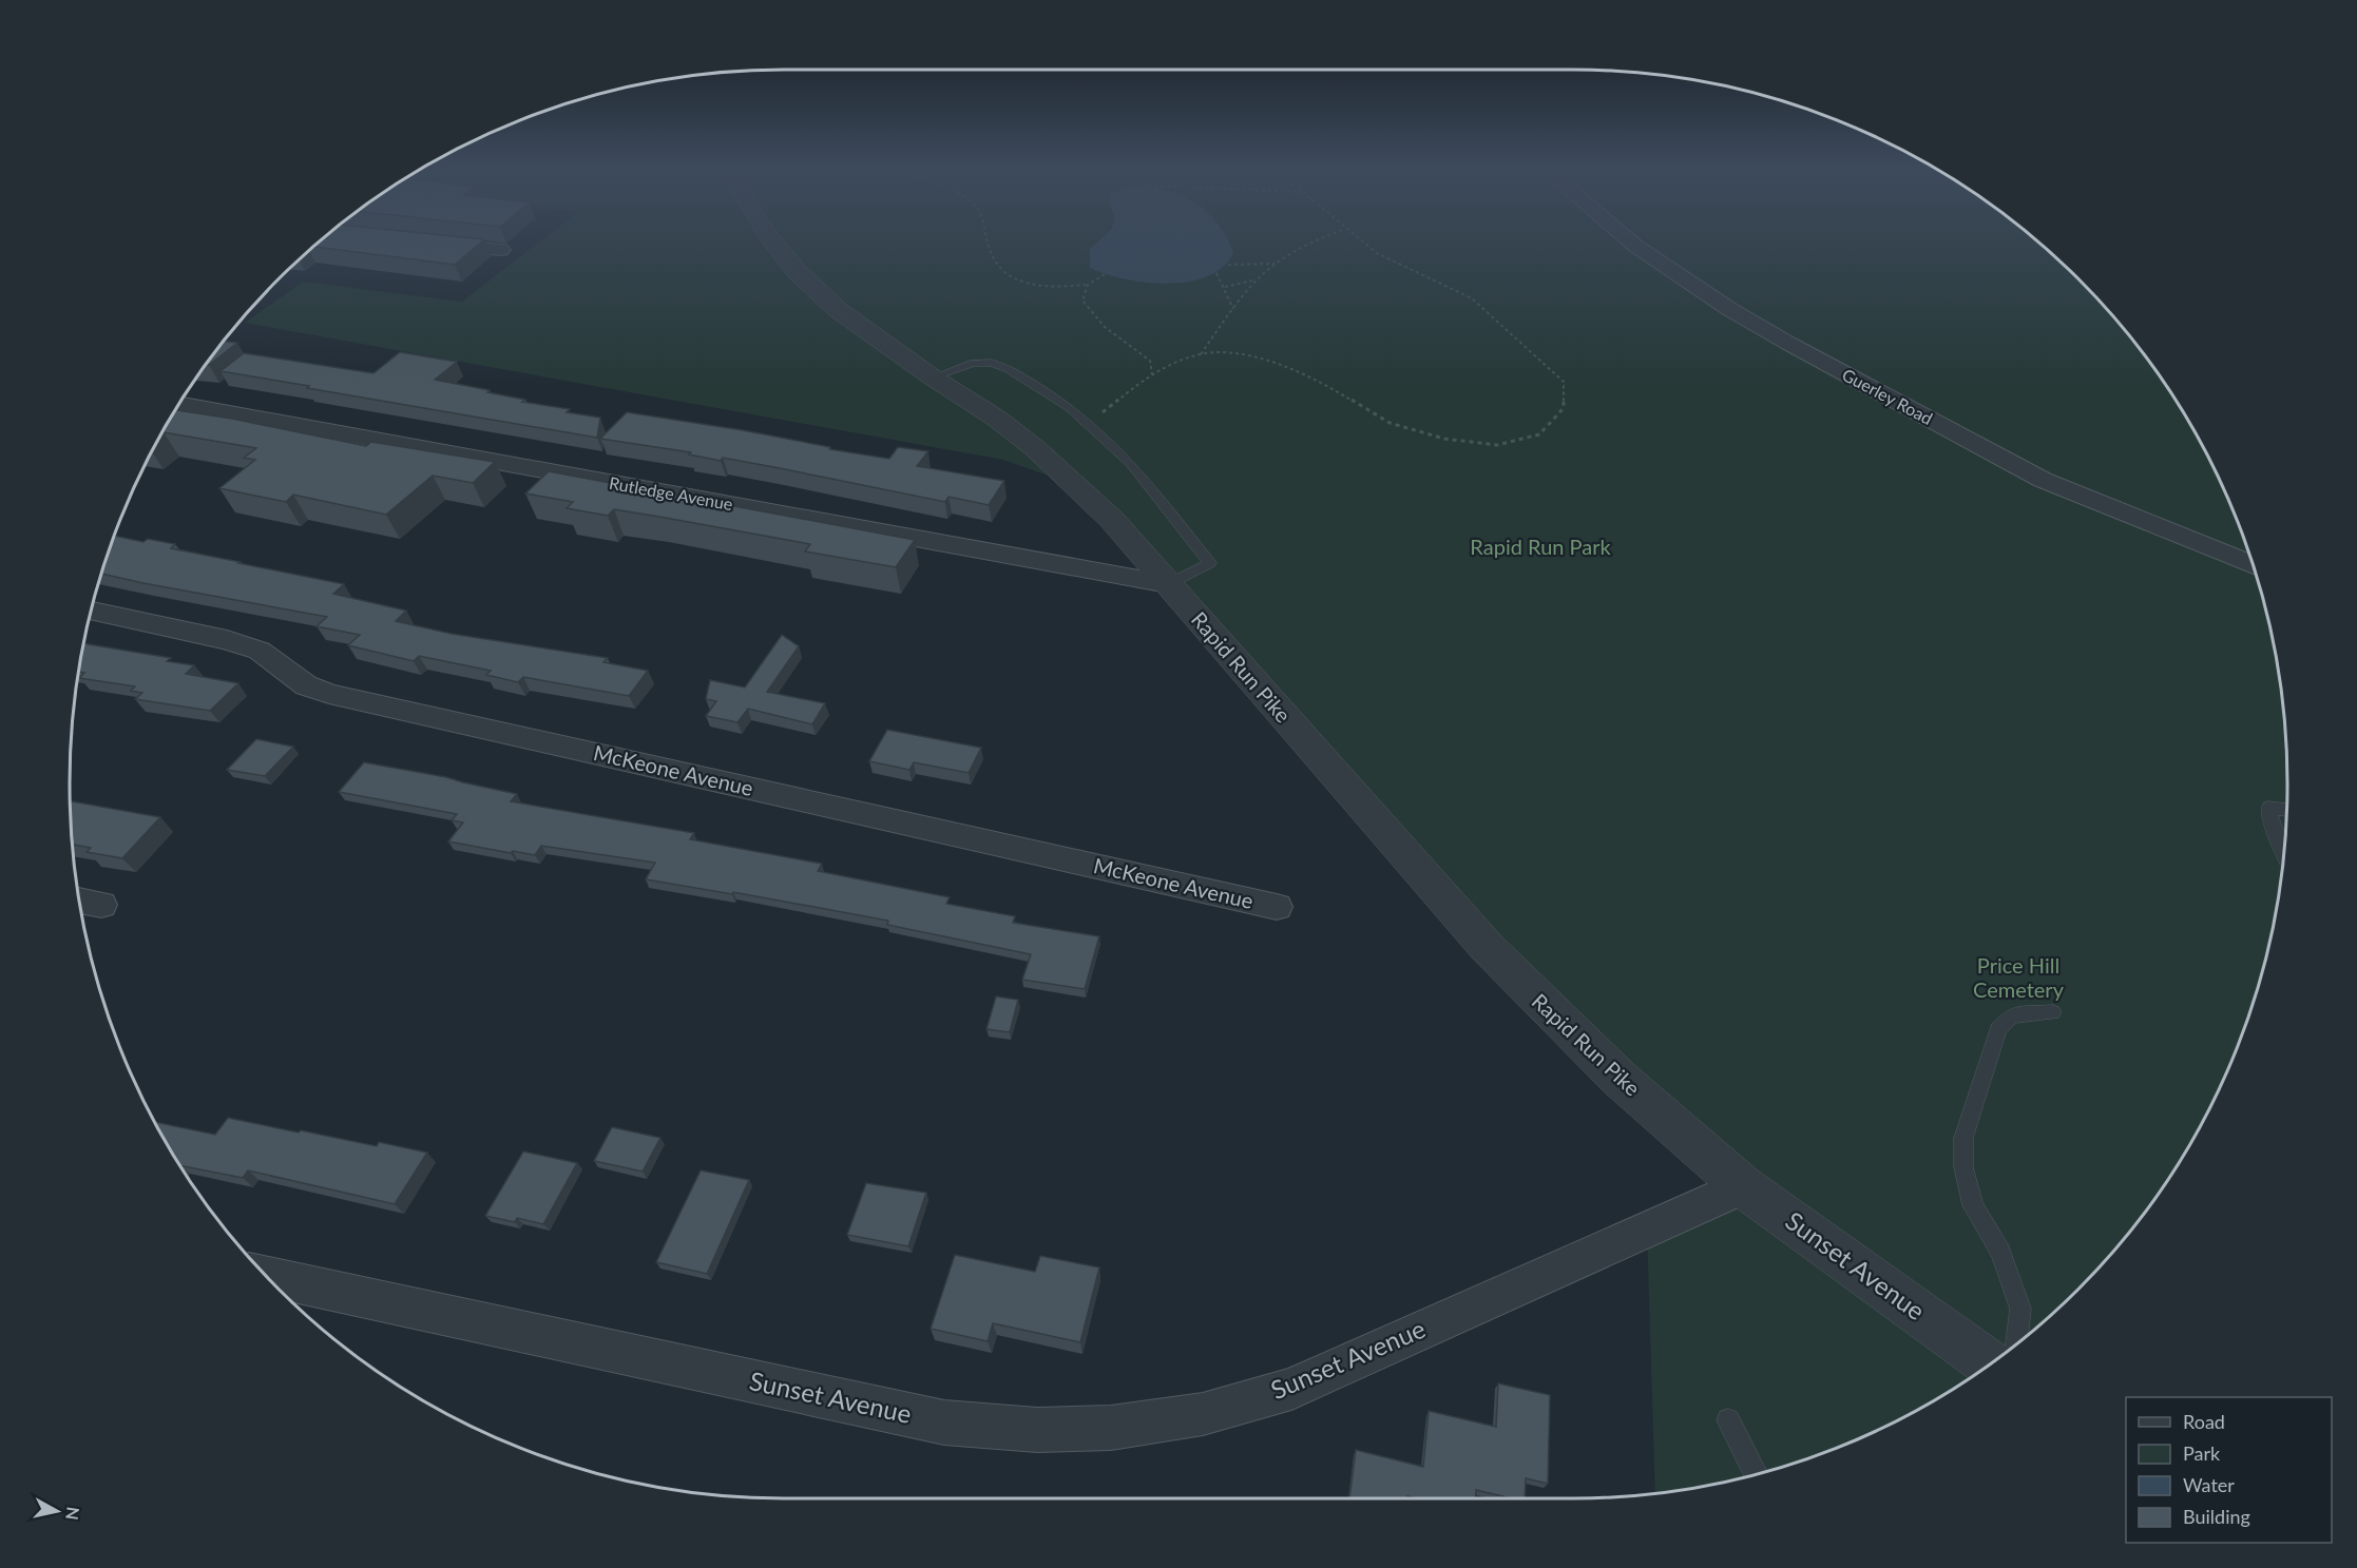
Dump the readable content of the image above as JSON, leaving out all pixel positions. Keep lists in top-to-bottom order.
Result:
{
  "streets": {
    "street": [
      "Guerley Road",
      "Rutledge Avenue",
      "Rapid Run Pike",
      "McKeone Avenue",
      "Sunset Avenue"
    ]
  },
  "crossings": [
    ["Rutledge Avenue", "Rapid Run Pike"],
    ["Rapid Run Pike", "Sunset Avenue"]
  ],
  "parks": ["Rapid Run Park", "Price Hill Cemetery"],
  "legend": [
    "Road",
    "Park",
    "Water",
    "Building"
  ],
  "north": "right"
}
